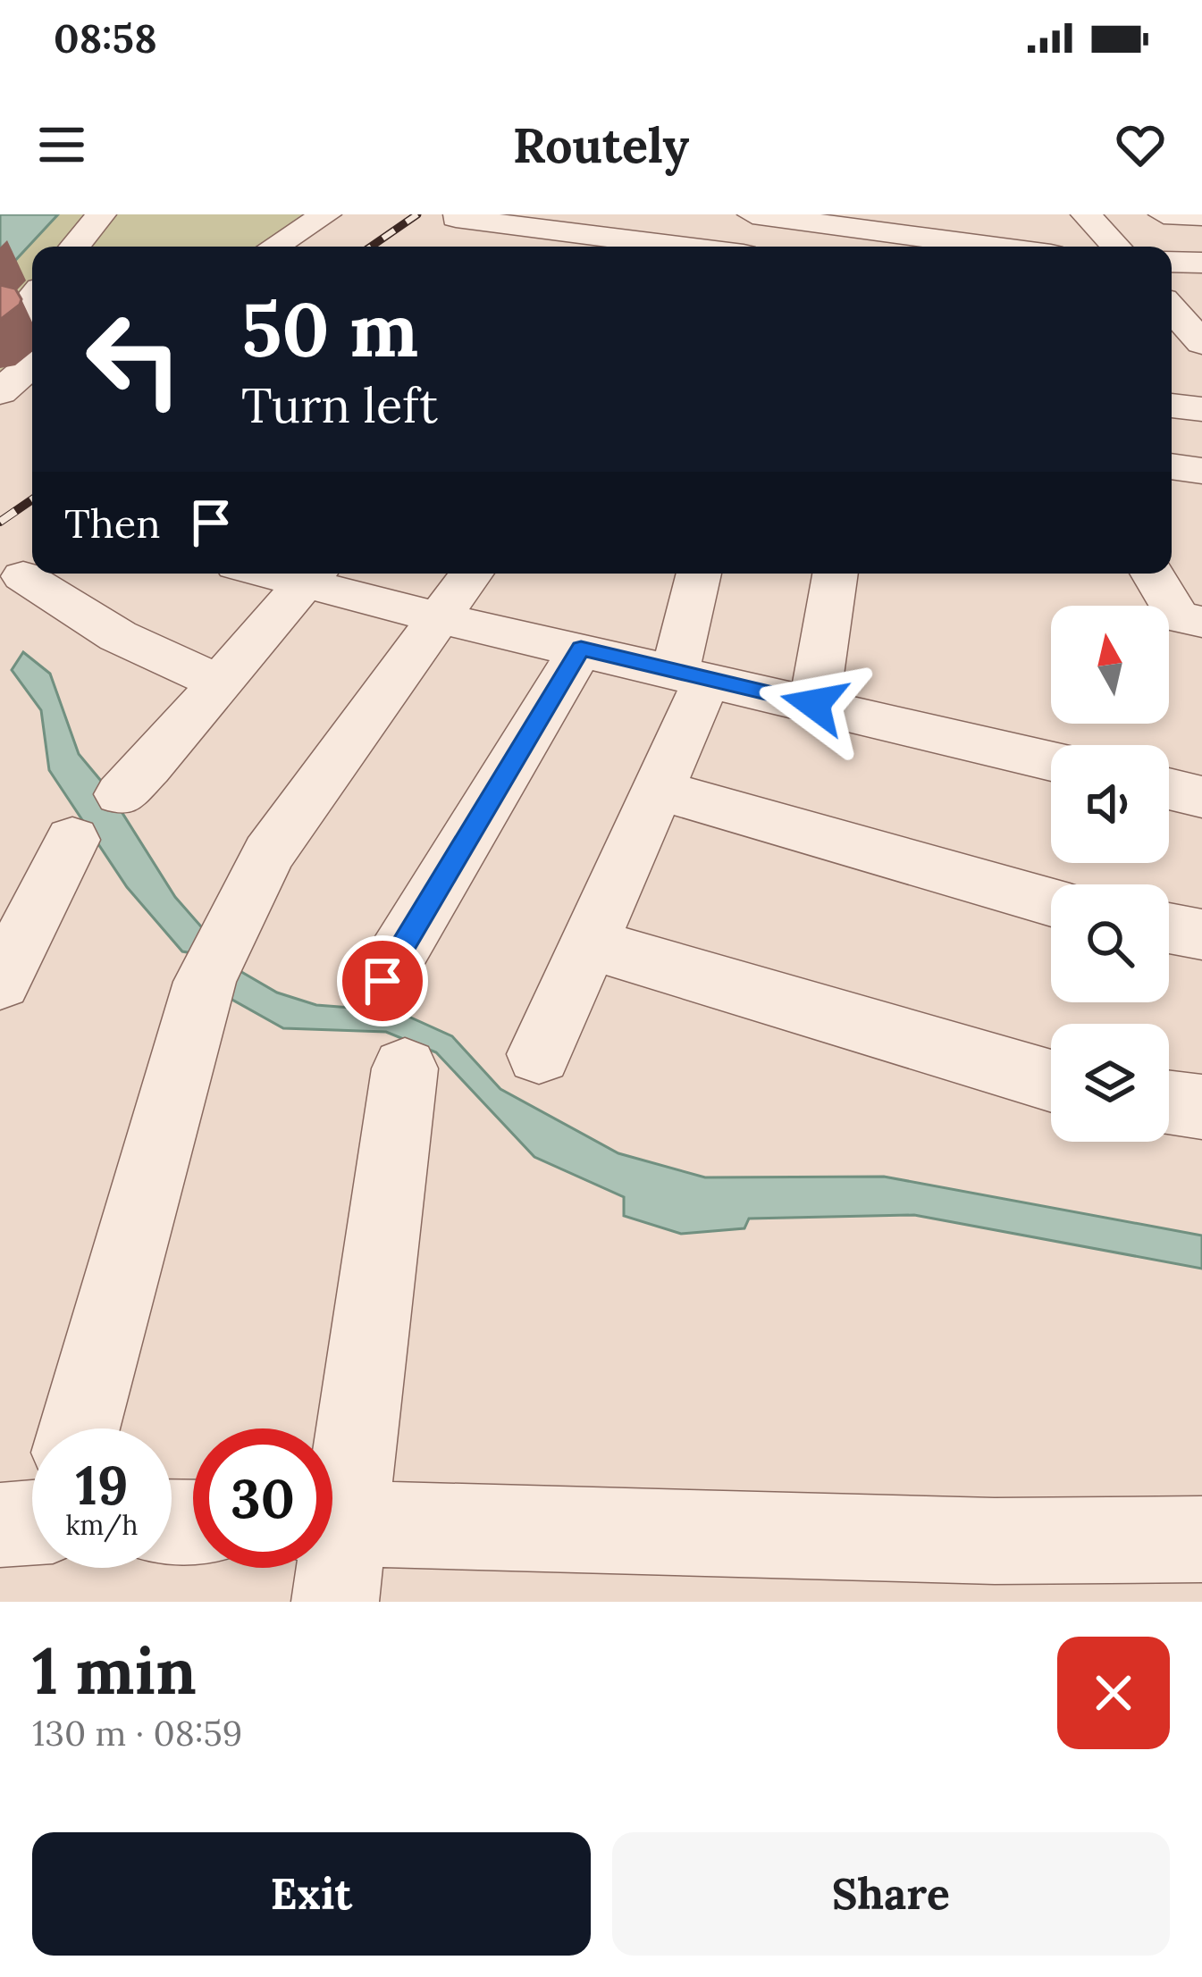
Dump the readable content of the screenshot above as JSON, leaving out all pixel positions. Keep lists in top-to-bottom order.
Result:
{
  "north": "top",
  "page": {
    "status": "08:58",
    "header": "Routely",
    "turn": ["50 m", "Turn left"],
    "then": "Then",
    "speed": "19 km/h",
    "limit": "30",
    "heading": ["1 min", "130 m · 08:59"],
    "buttons": ["Exit", "Share"]
  }
}
